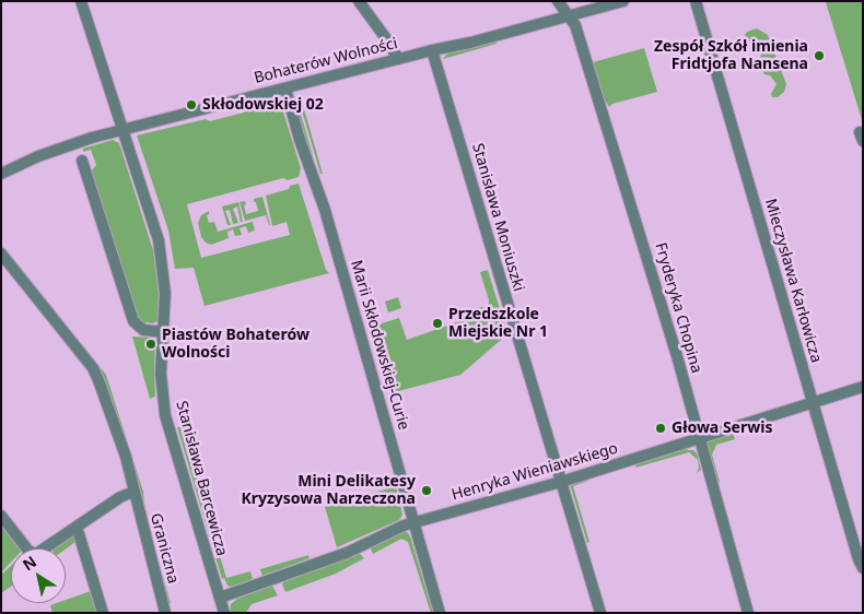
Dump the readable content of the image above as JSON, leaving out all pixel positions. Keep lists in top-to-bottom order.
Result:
{
  "streets": {
    "street": [
      "Bohaterów Wolności",
      "Stanisława Moniuszki",
      "Mieczysława Karłowicza",
      "Fryderyka Chopina",
      "Marii Skłodowskiej-Curie",
      "Henryka Wieniawskiego",
      "Stanisława Barcewicza",
      "Graniczna"
    ]
  },
  "crossings": [
    ["Bohaterów Wolności", "Stanisława Moniuszki"],
    ["Bohaterów Wolności", "Fryderyka Chopina"],
    ["Bohaterów Wolności", "Marii Skłodowskiej-Curie"],
    ["Bohaterów Wolności", "Stanisława Barcewicza"],
    ["Stanisława Moniuszki", "Henryka Wieniawskiego"],
    ["Mieczysława Karłowicza", "Henryka Wieniawskiego"],
    ["Fryderyka Chopina", "Henryka Wieniawskiego"],
    ["Marii Skłodowskiej-Curie", "Henryka Wieniawskiego"],
    ["Henryka Wieniawskiego", "Stanisława Barcewicza"]
  ],
  "places": [
    "Zespół Szkół imienia Fridtjofa Nansena",
    "Skłodowskiej 02",
    "Przedszkole Miejskie Nr 1",
    "Piastów Bohaterów Wolności",
    "Głowa Serwis",
    "Mini Delikatesy Kryzysowa Narzeczona"
  ],
  "north": "top left"
}
